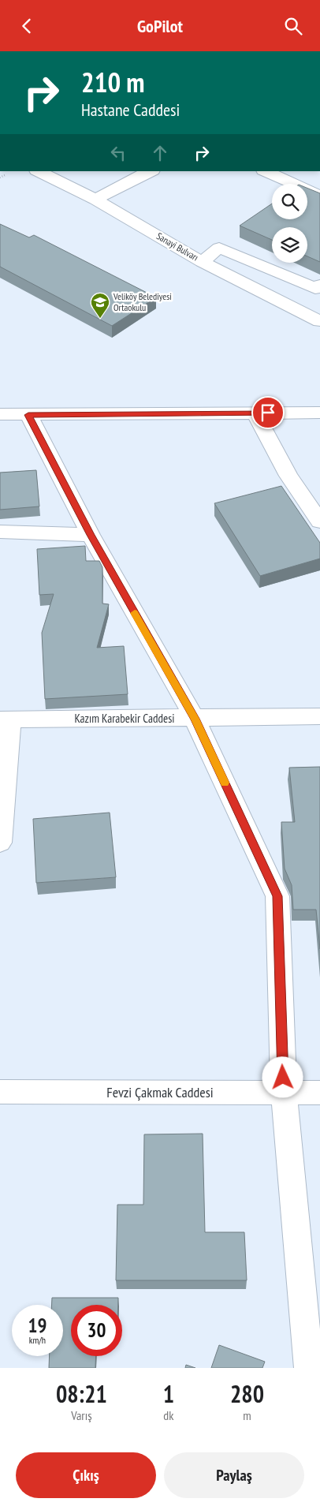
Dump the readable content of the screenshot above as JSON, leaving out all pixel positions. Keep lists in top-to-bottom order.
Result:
{
  "streets": {
    "street": ["Sanayi Bulvarı", "Kazım Karabekir Caddesi", "Fevzi Çakmak Caddesi"]
  },
  "places": {
    "school or university": ["Veliköy Belediyesi Ortaokulu"]
  },
  "page": {
    "header": "GoPilot",
    "turn": ["210 m", "Hastane Caddesi"],
    "speed": "19 km/h",
    "limit": "30",
    "eta": [
      "08:21",
      "Varış",
      "1",
      "dk",
      "280",
      "m"
    ],
    "buttons": ["Çıkış", "Paylaş"]
  }
}
